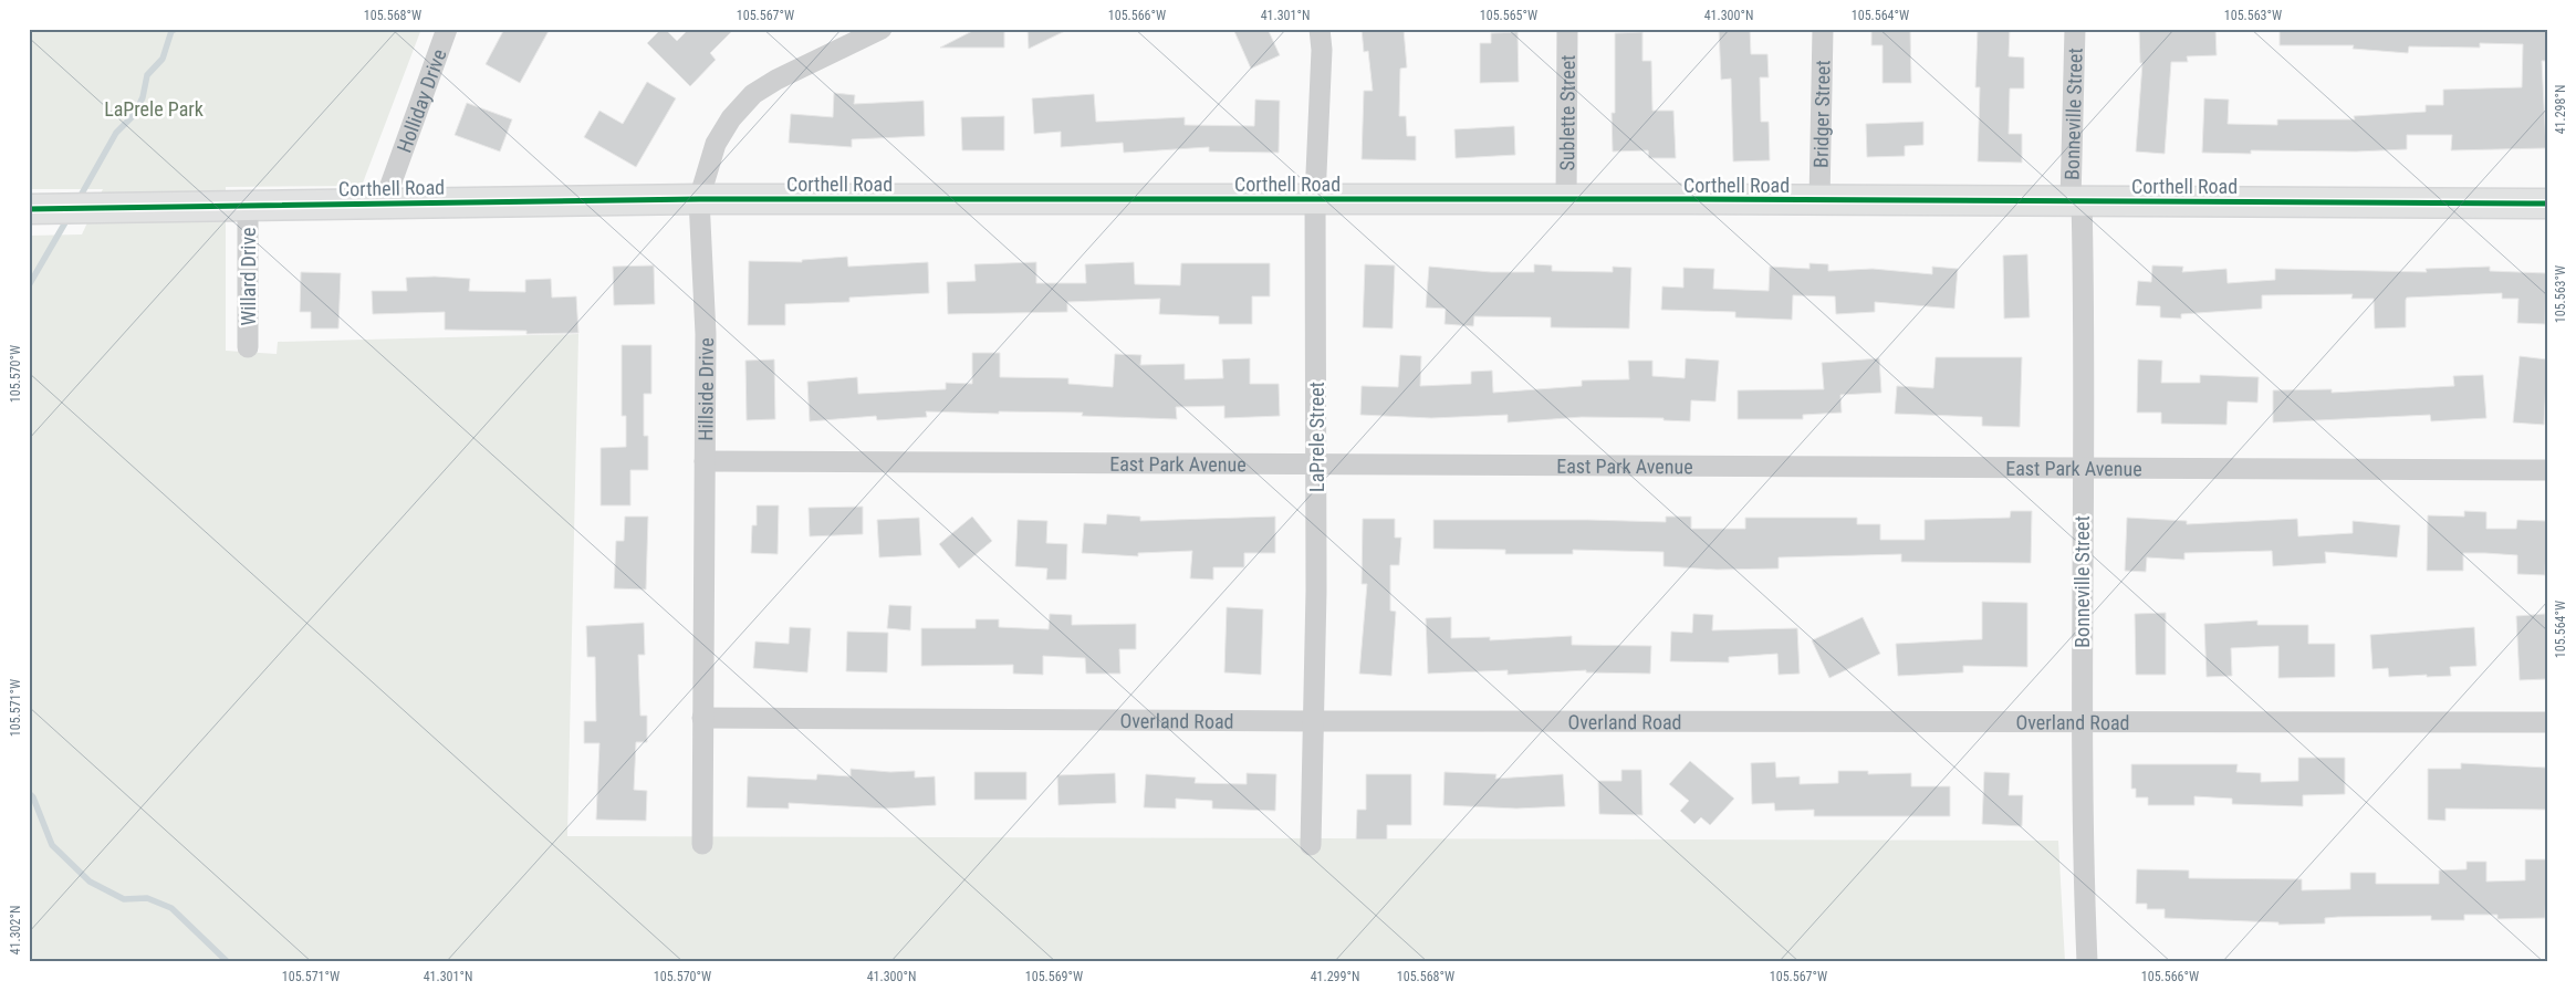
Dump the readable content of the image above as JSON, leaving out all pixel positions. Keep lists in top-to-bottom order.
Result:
{
  "streets": {
    "street": [
      "Holliday Drive",
      "Sublette Street",
      "Bridger Street",
      "Bonneville Street",
      "Corthell Road",
      "Willard Drive",
      "Hillside Drive",
      "LaPrele Street",
      "East Park Avenue",
      "Overland Road"
    ]
  },
  "crossings": [
    ["Holliday Drive", "Corthell Road"],
    ["Sublette Street", "Corthell Road"],
    ["Bridger Street", "Corthell Road"],
    ["Bonneville Street", "Corthell Road"],
    ["Bonneville Street", "East Park Avenue"],
    ["Bonneville Street", "Overland Road"],
    ["Corthell Road", "Willard Drive"],
    ["Corthell Road", "Hillside Drive"],
    ["Corthell Road", "LaPrele Street"],
    ["Hillside Drive", "East Park Avenue"],
    ["Hillside Drive", "Overland Road"],
    ["LaPrele Street", "East Park Avenue"],
    ["LaPrele Street", "Overland Road"]
  ],
  "parks": ["LaPrele Park"],
  "coordinates": [
    "105.568°W",
    "105.567°W",
    "105.566°W",
    "41.301°N",
    "105.565°W",
    "41.300°N",
    "105.564°W",
    "105.563°W",
    "41.298°N",
    "105.570°W",
    "105.571°W",
    "41.302°N",
    "105.569°W",
    "41.299°N"
  ]
}
